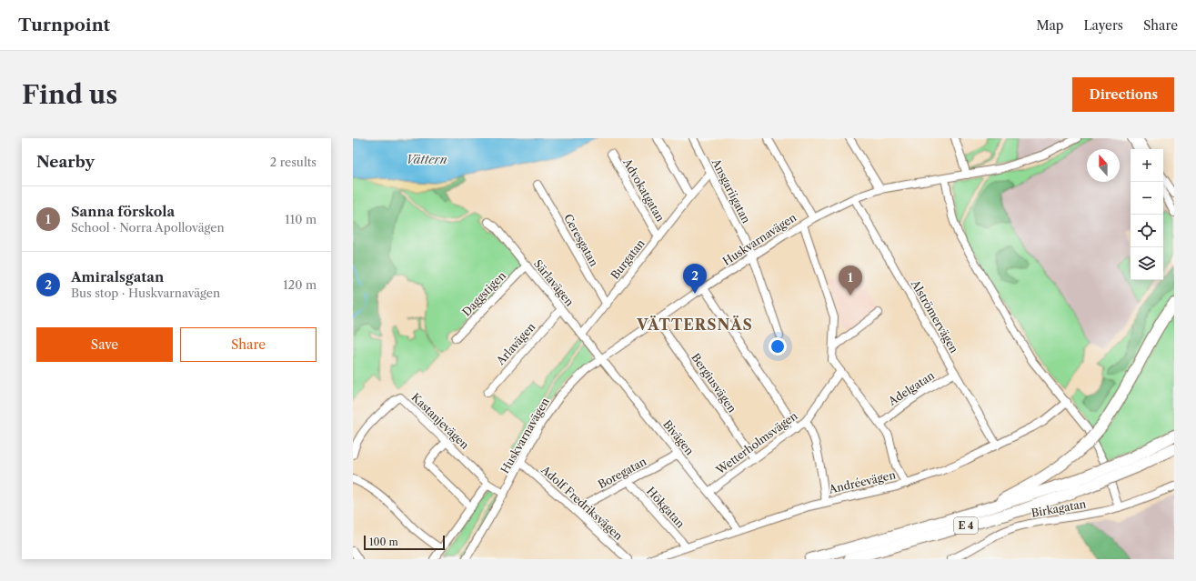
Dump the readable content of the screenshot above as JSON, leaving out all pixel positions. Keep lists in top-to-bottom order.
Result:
{
  "streets": {
    "highway": ["E 4"],
    "street": [
      "Advokatgatan",
      "Ansgariigatan",
      "Huskvarnavägen",
      "Ceresgatan",
      "Burgatan",
      "Särlavägen",
      "Daggstigen",
      "Alströmervägen",
      "Arlavägen",
      "Bergiusvägen",
      "Adelgatan",
      "Kastanjevägen",
      "Bivägen",
      "Wetterholmsvägen",
      "Boregatan",
      "Andréevägen",
      "Adolf Fredriksvägen",
      "Hökgatan",
      "Birkagatan"
    ]
  },
  "crossings": [
    ["Advokatgatan", "Burgatan"],
    ["Ansgariigatan", "Huskvarnavägen"],
    ["Ansgariigatan", "Burgatan"],
    ["Huskvarnavägen", "Särlavägen"],
    ["Huskvarnavägen", "Alströmervägen"],
    ["Huskvarnavägen", "Bergiusvägen"],
    ["Huskvarnavägen", "Kastanjevägen"],
    ["Huskvarnavägen", "Bivägen"],
    ["Huskvarnavägen", "Adolf Fredriksvägen"],
    ["Ceresgatan", "Burgatan"],
    ["Burgatan", "Särlavägen"],
    ["Särlavägen", "Daggstigen"],
    ["Särlavägen", "Arlavägen"],
    ["Särlavägen", "Bivägen"],
    ["Alströmervägen", "Adelgatan"],
    ["Alströmervägen", "Andréevägen"],
    ["Bergiusvägen", "Wetterholmsvägen"],
    ["Bivägen", "Wetterholmsvägen"],
    ["Bivägen", "Boregatan"],
    ["Bivägen", "Andréevägen"],
    ["Boregatan", "Adolf Fredriksvägen"],
    ["Boregatan", "Hökgatan"],
    ["Andréevägen", "Hökgatan"]
  ],
  "districts": ["VÄTTERSNÄS"],
  "water": ["Vättern"],
  "scale_bar": "100 m",
  "north": "top",
  "page": {
    "header": "Turnpoint",
    "nav": ["Map", "Layers", "Share"],
    "buttons": [
      "Directions",
      ["Save", "Share"]
    ],
    "title": "Find us",
    "heading": ["Nearby", "2 results"],
    "map_buttons": ["+", "−"],
    "list": [
      {
        "mark": "1",
        "name": "Sanna förskola",
        "note": "School · Norra Apollovägen",
        "value": "110 m"
      },
      {
        "mark": "2",
        "name": "Amiralsgatan",
        "note": "Bus stop · Huskvarnavägen",
        "value": "120 m"
      }
    ],
    "pins": ["2", "1"],
    "scale": "100 m"
  }
}
